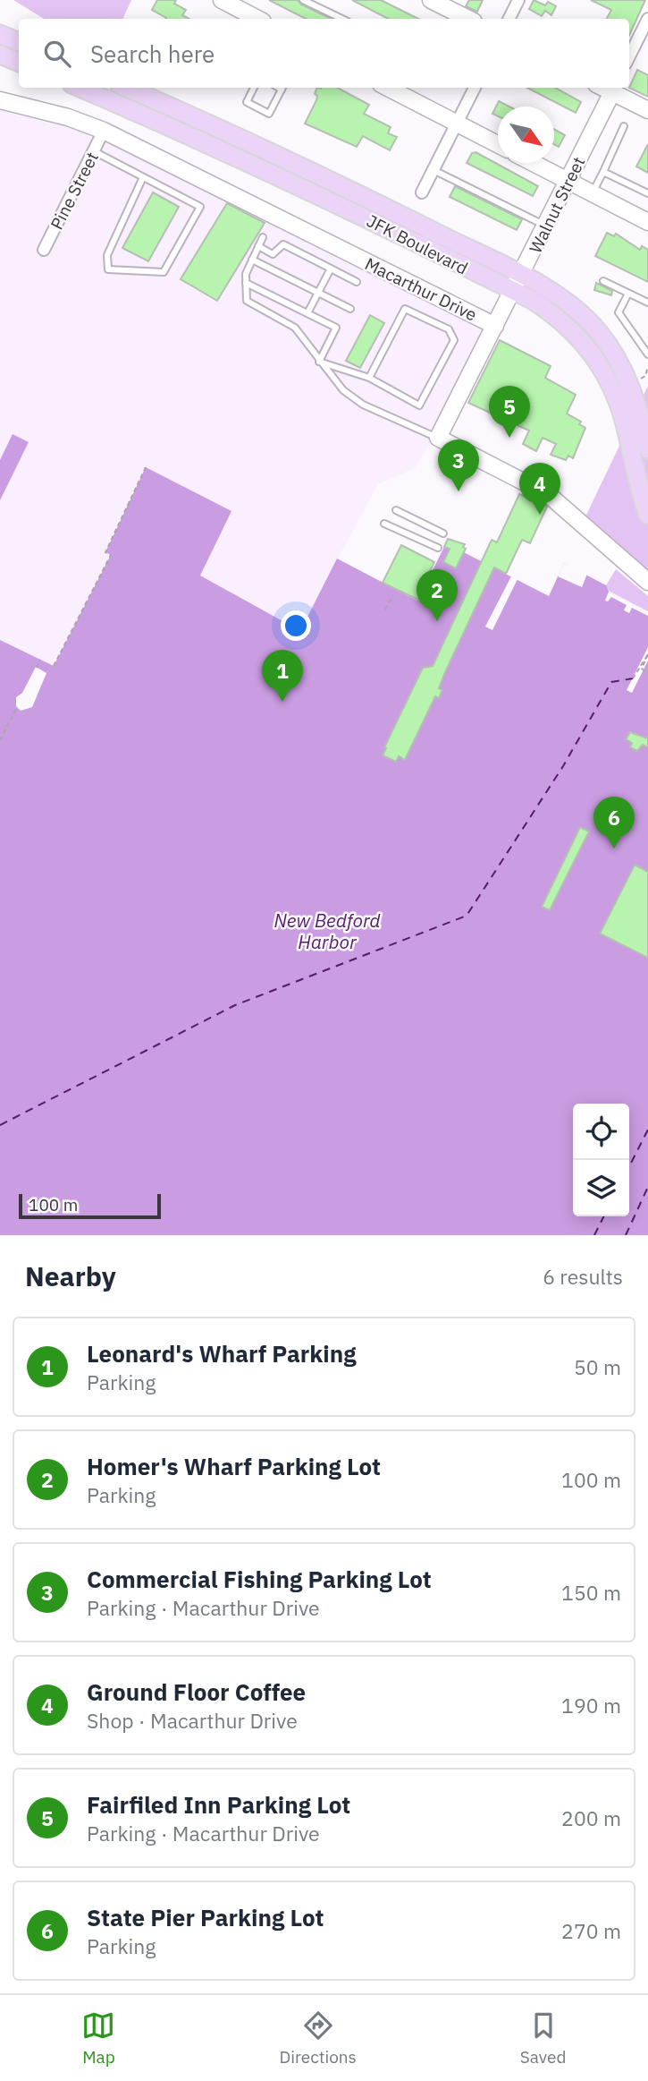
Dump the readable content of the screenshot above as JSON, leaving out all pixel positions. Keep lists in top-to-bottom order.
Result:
{
  "streets": {
    "main road": ["JFK Boulevard"],
    "street": ["Pine Street", "Walnut Street", "Macarthur Drive"]
  },
  "crossings": [
    ["Pine Street", "Macarthur Drive"],
    ["Walnut Street", "JFK Boulevard"],
    ["Walnut Street", "Macarthur Drive"]
  ],
  "water": ["New Bedford Harbor"],
  "scale_bar": "100 m",
  "north": "bottom right",
  "page": {
    "search": "Search here",
    "pins": [
      "5",
      "3",
      "4",
      "2",
      "1",
      "6"
    ],
    "scale": "100 m",
    "heading": ["Nearby", "6 results"],
    "list": [
      {
        "mark": "1",
        "name": "Leonard's Wharf Parking",
        "note": "Parking",
        "value": "50 m"
      },
      {
        "mark": "2",
        "name": "Homer's Wharf Parking Lot",
        "note": "Parking",
        "value": "100 m"
      },
      {
        "mark": "3",
        "name": "Commercial Fishing Parking Lot",
        "note": "Parking · Macarthur Drive",
        "value": "150 m"
      },
      {
        "mark": "4",
        "name": "Ground Floor Coffee",
        "note": "Shop · Macarthur Drive",
        "value": "190 m"
      },
      {
        "mark": "5",
        "name": "Fairfiled Inn Parking Lot",
        "note": "Parking · Macarthur Drive",
        "value": "200 m"
      },
      {
        "mark": "6",
        "name": "State Pier Parking Lot",
        "note": "Parking",
        "value": "270 m"
      }
    ],
    "nav": ["Map", "Directions", "Saved"]
  }
}
